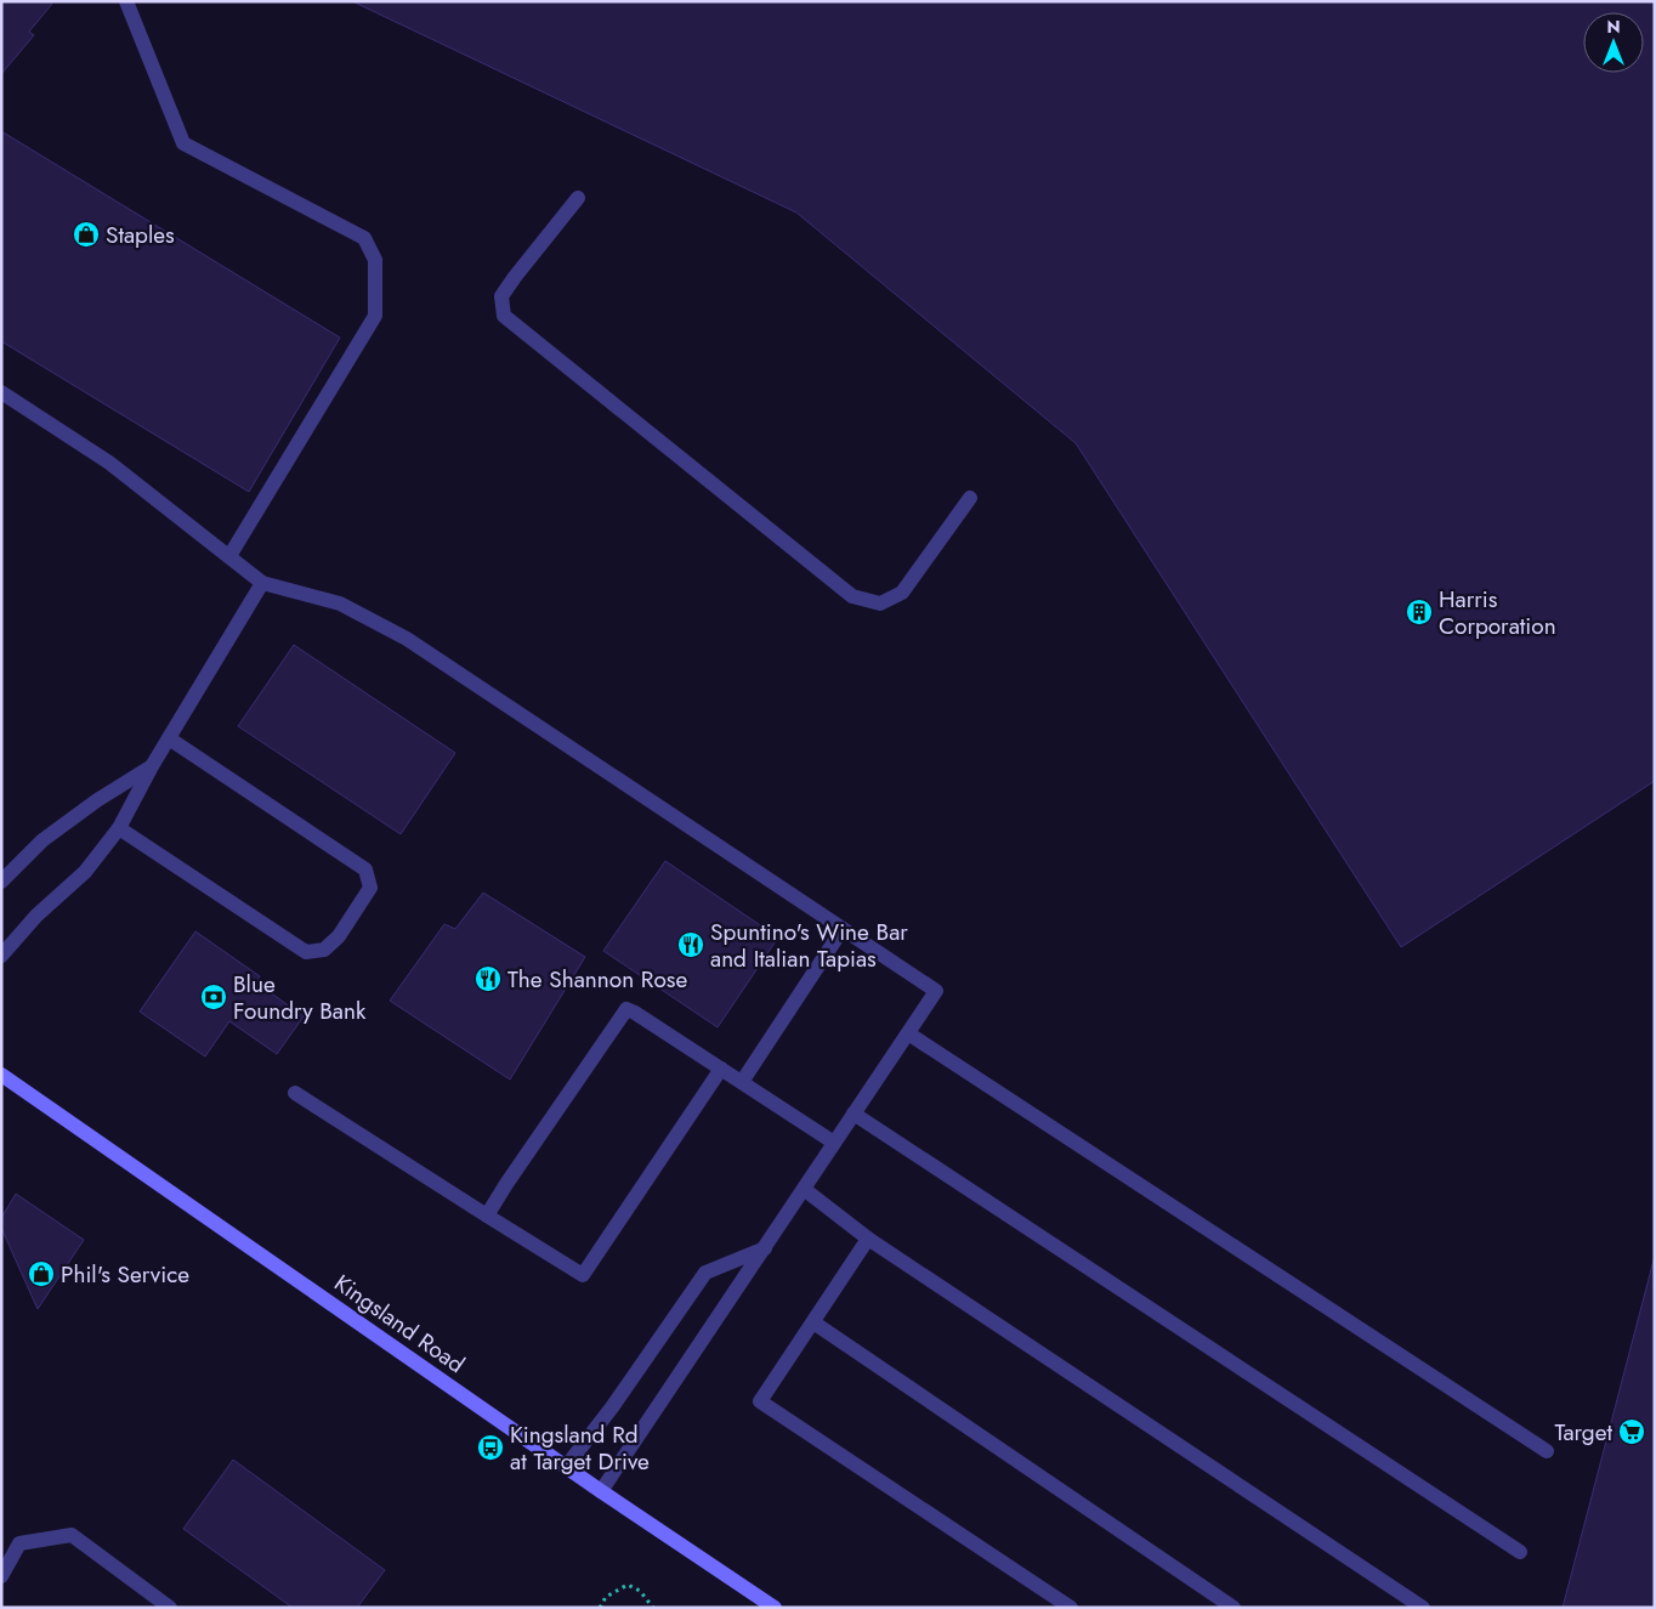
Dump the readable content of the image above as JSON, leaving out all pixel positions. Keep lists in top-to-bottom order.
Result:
{
  "streets": {
    "street": ["Kingsland Road"]
  },
  "places": {
    "shop": ["Staples", "Phil's Service"],
    "building": ["Harris Corporation"],
    "restaurant": ["Spuntino's Wine Bar and Italian Tapias", "The Shannon Rose"],
    "bank": ["Blue Foundry Bank"],
    "supermarket": ["Target"],
    "bus stop": ["Kingsland Rd at Target Drive"]
  },
  "north": "top"
}
